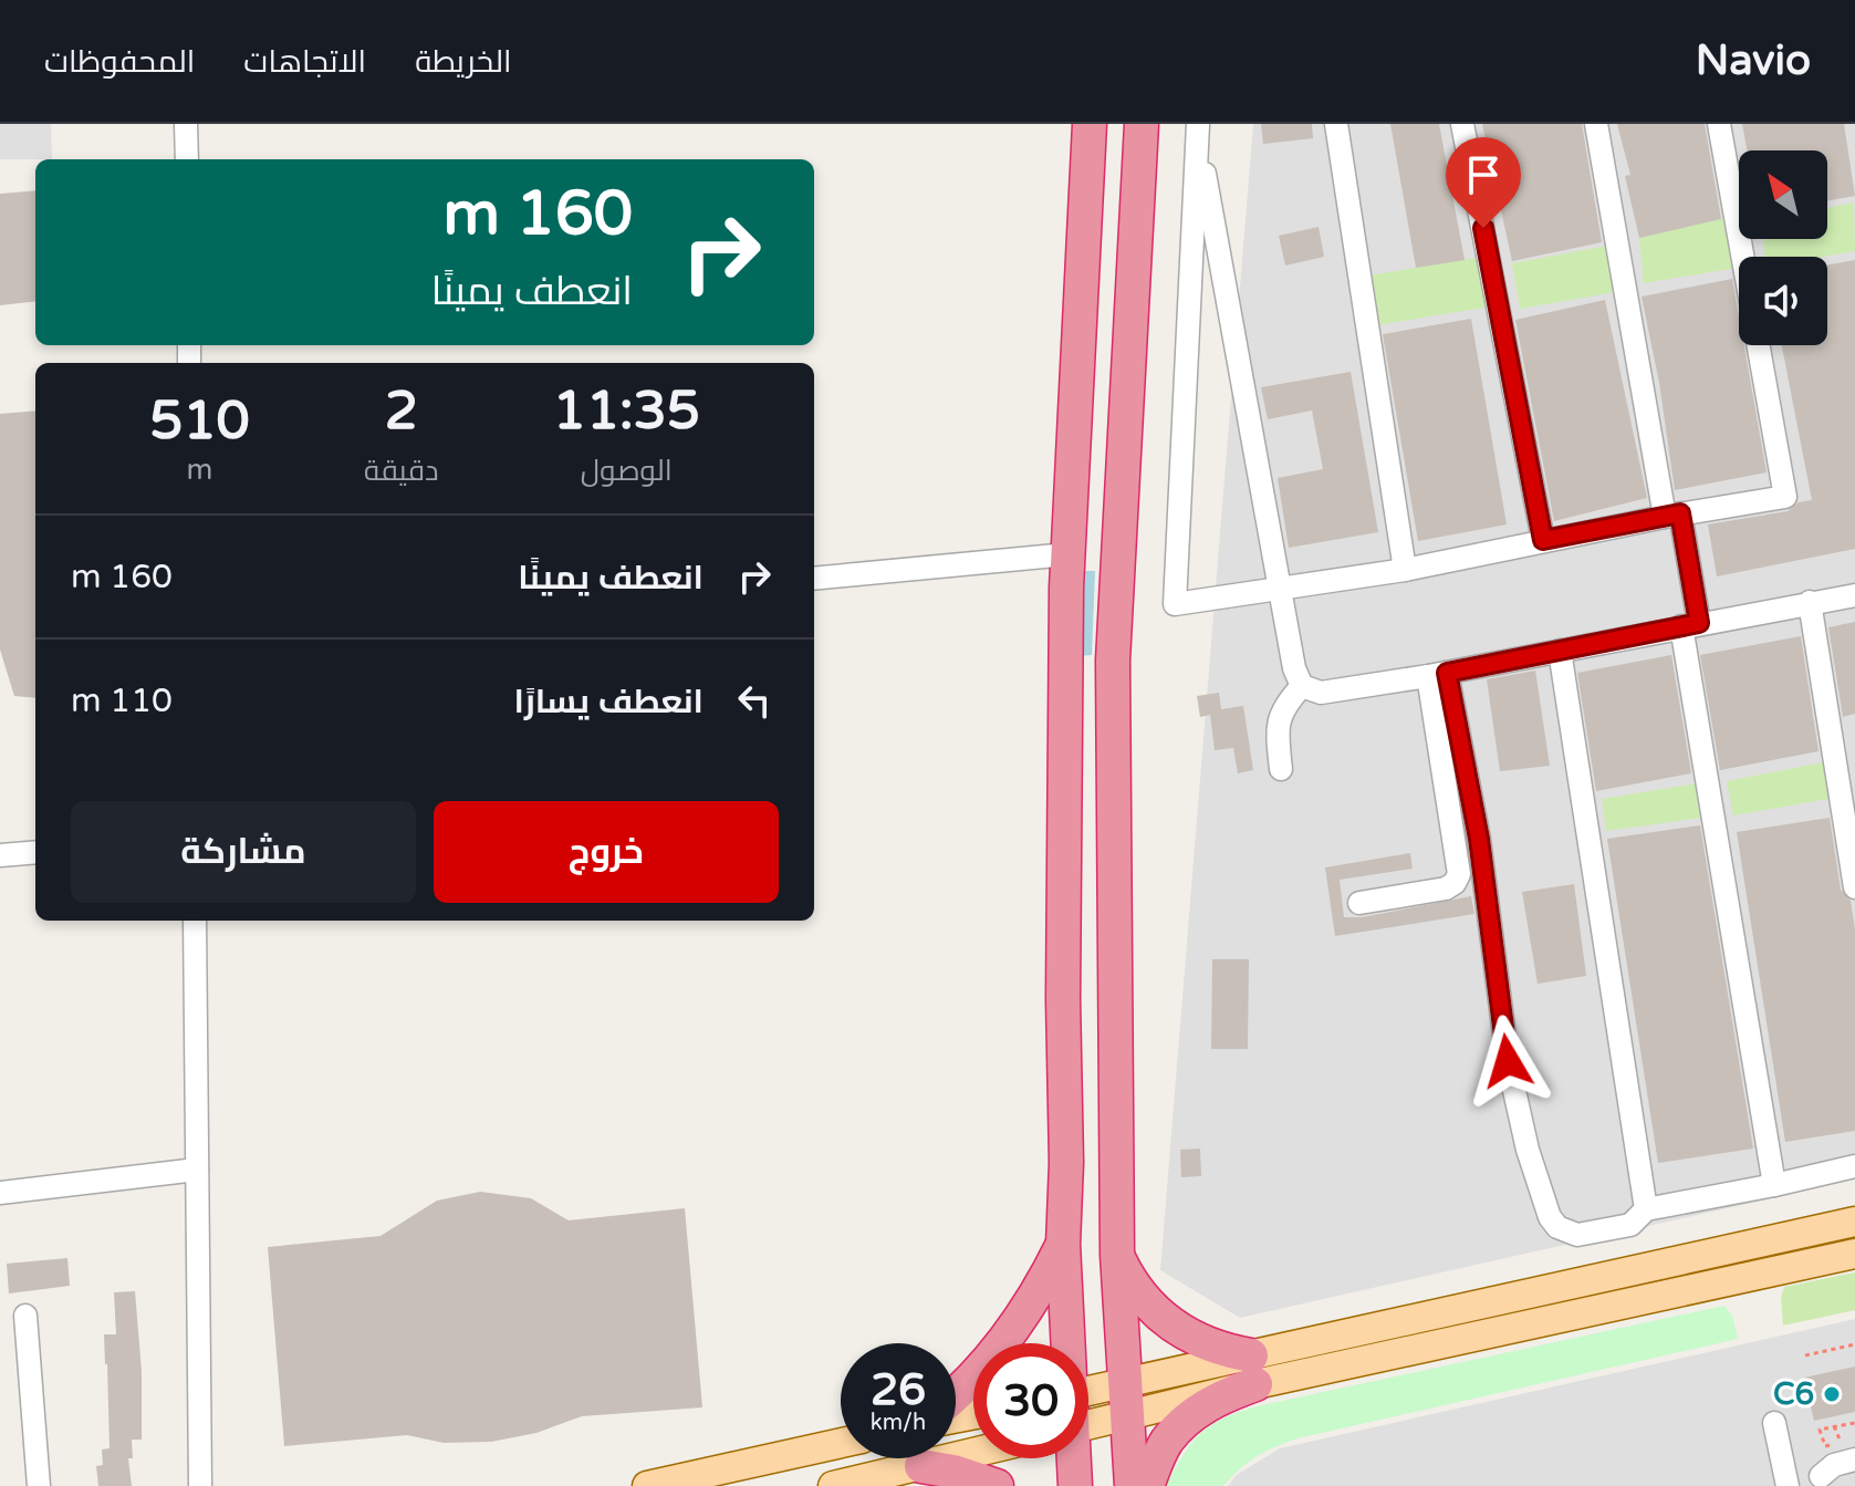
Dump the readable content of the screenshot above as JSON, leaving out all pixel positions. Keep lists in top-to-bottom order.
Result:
{
  "places": ["C6"],
  "north": "top left",
  "page": {
    "header": "Navio",
    "nav": ["الخريطة", "الاتجاهات", "المحفوظات"],
    "turn": ["160 m", "انعطف يمينًا"],
    "eta": [
      "11:35",
      "الوصول",
      "2",
      "دقيقة",
      "510",
      "m"
    ],
    "list": [
      {
        "name": "انعطف يمينًا",
        "value": "160 m"
      },
      {
        "name": "انعطف يسارًا",
        "value": "110 m"
      }
    ],
    "buttons": ["خروج", "مشاركة"],
    "speed": "26 km/h",
    "limit": "30"
  }
}
